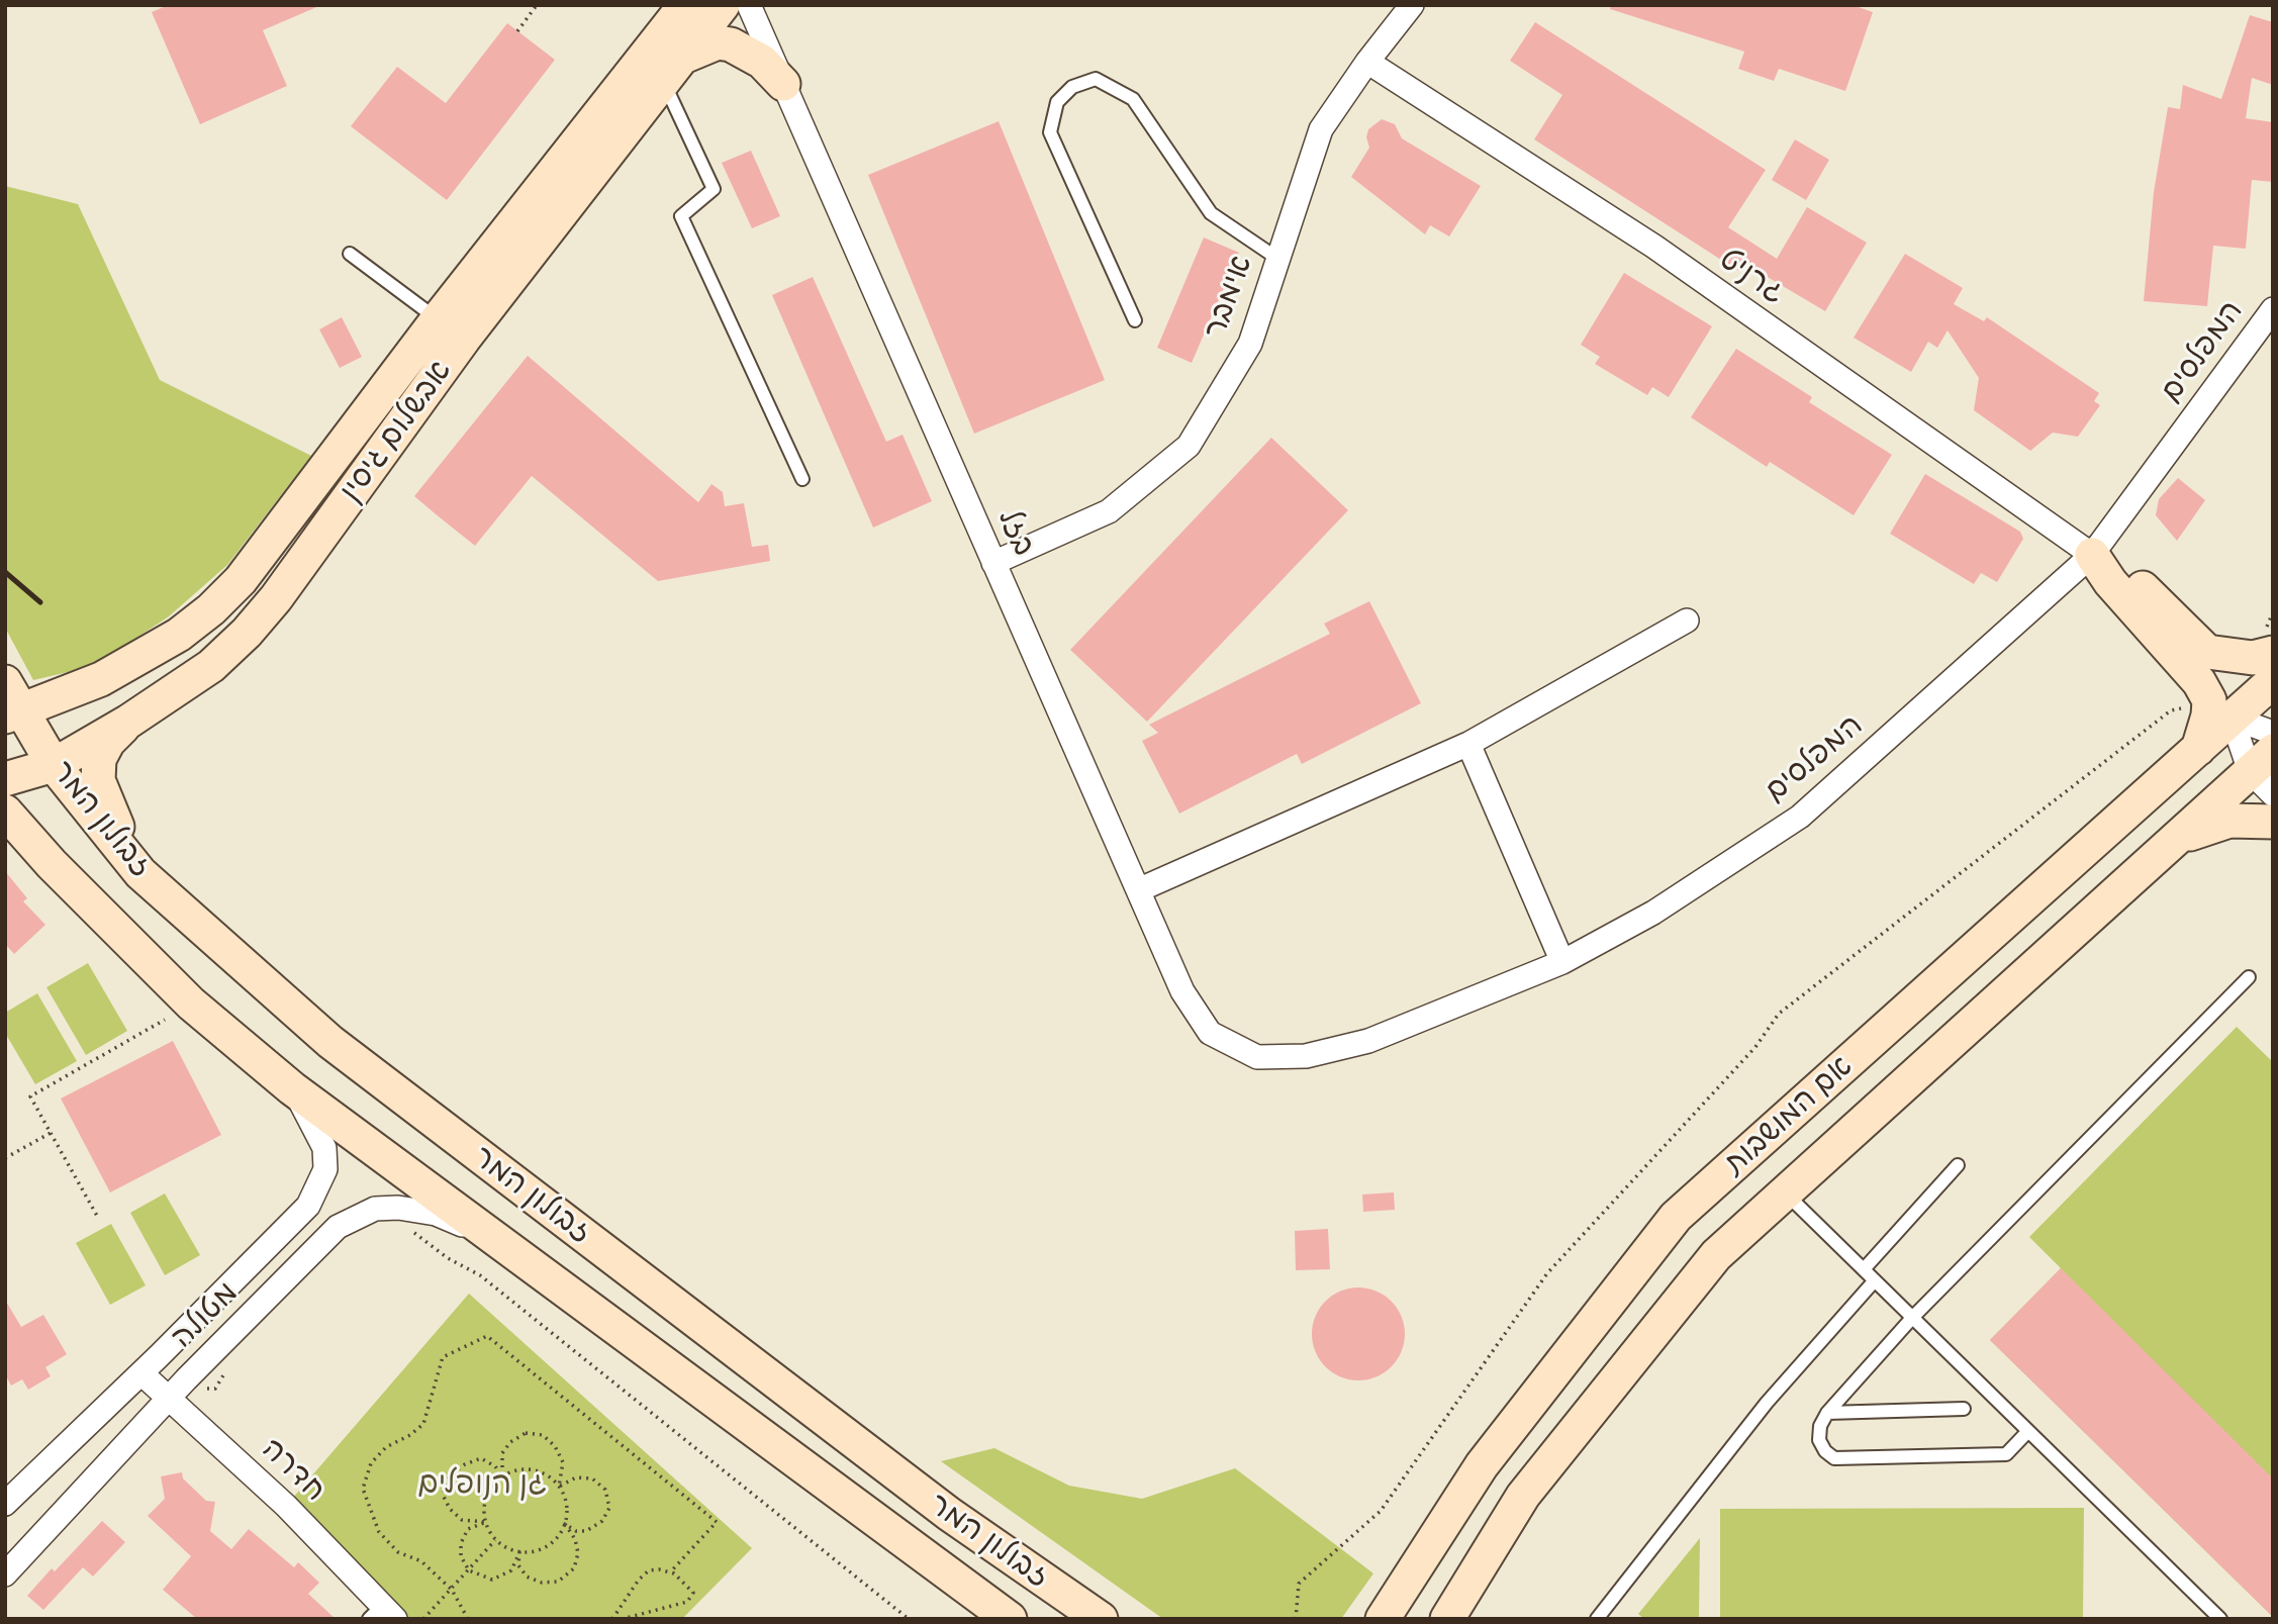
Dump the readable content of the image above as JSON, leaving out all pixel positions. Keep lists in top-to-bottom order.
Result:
{
  "streets": {
    "street": [
      "גרניט",
      "אימבר",
      "המפלסים",
      "אבשלום גיסין",
      "בזל",
      "זבולון המר",
      "אם המושבות",
      "מטולה",
      "חדרה"
    ]
  },
  "crossings": [
    ["גרניט", "אימבר"],
    ["גרניט", "המפלסים"],
    ["אימבר", "בזל"],
    ["המפלסים", "בזל"],
    ["אבשלום גיסין", "זבולון המר"],
    ["זבולון המר", "מטולה"],
    ["מטולה", "חדרה"]
  ],
  "parks": ["גן הנופלים"]
}
